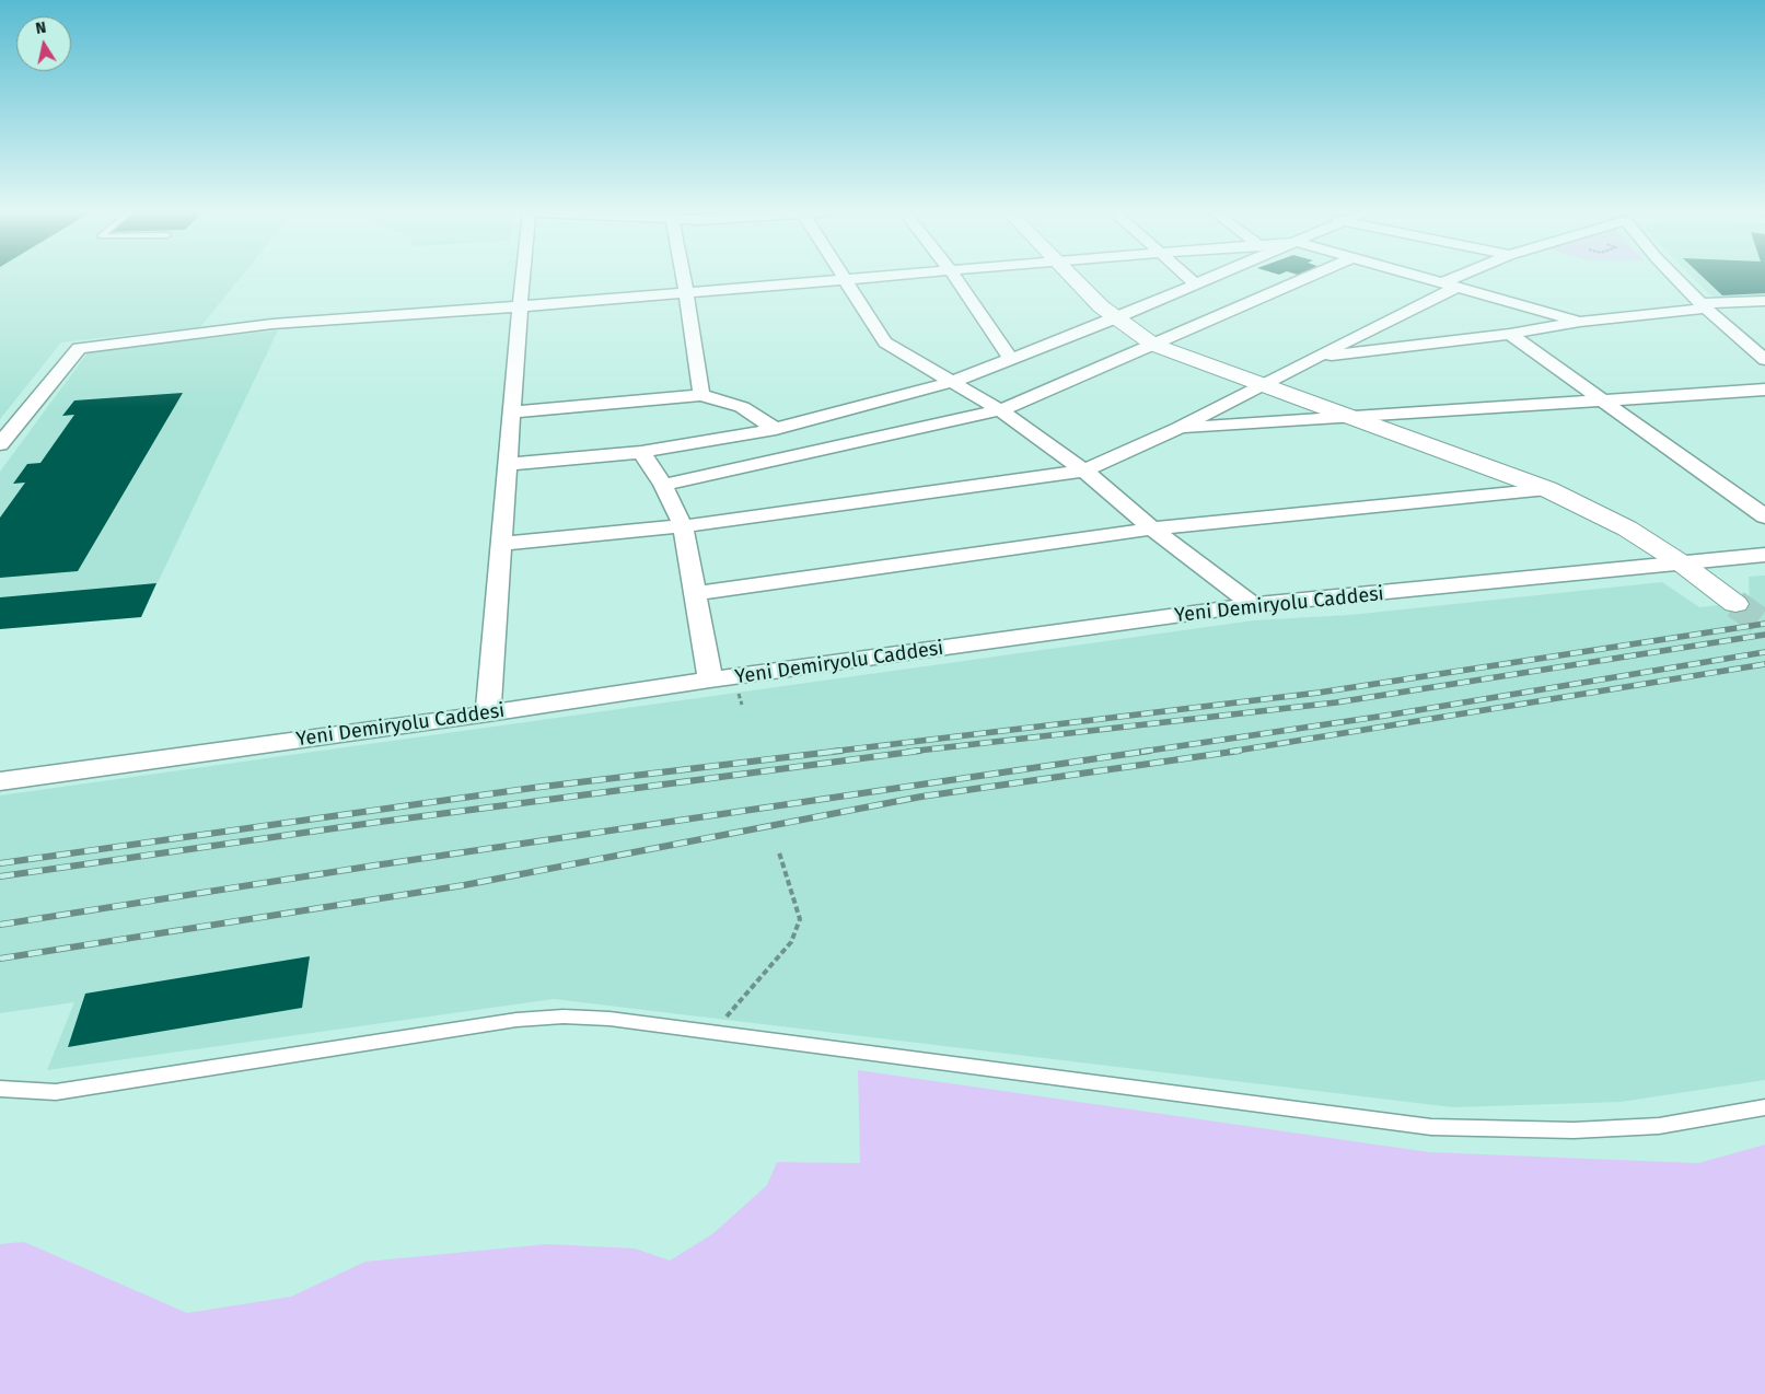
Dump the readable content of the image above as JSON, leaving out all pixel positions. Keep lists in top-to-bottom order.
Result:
{
  "streets": {
    "street": ["Yeni Demiryolu Caddesi"]
  },
  "north": "top"
}
